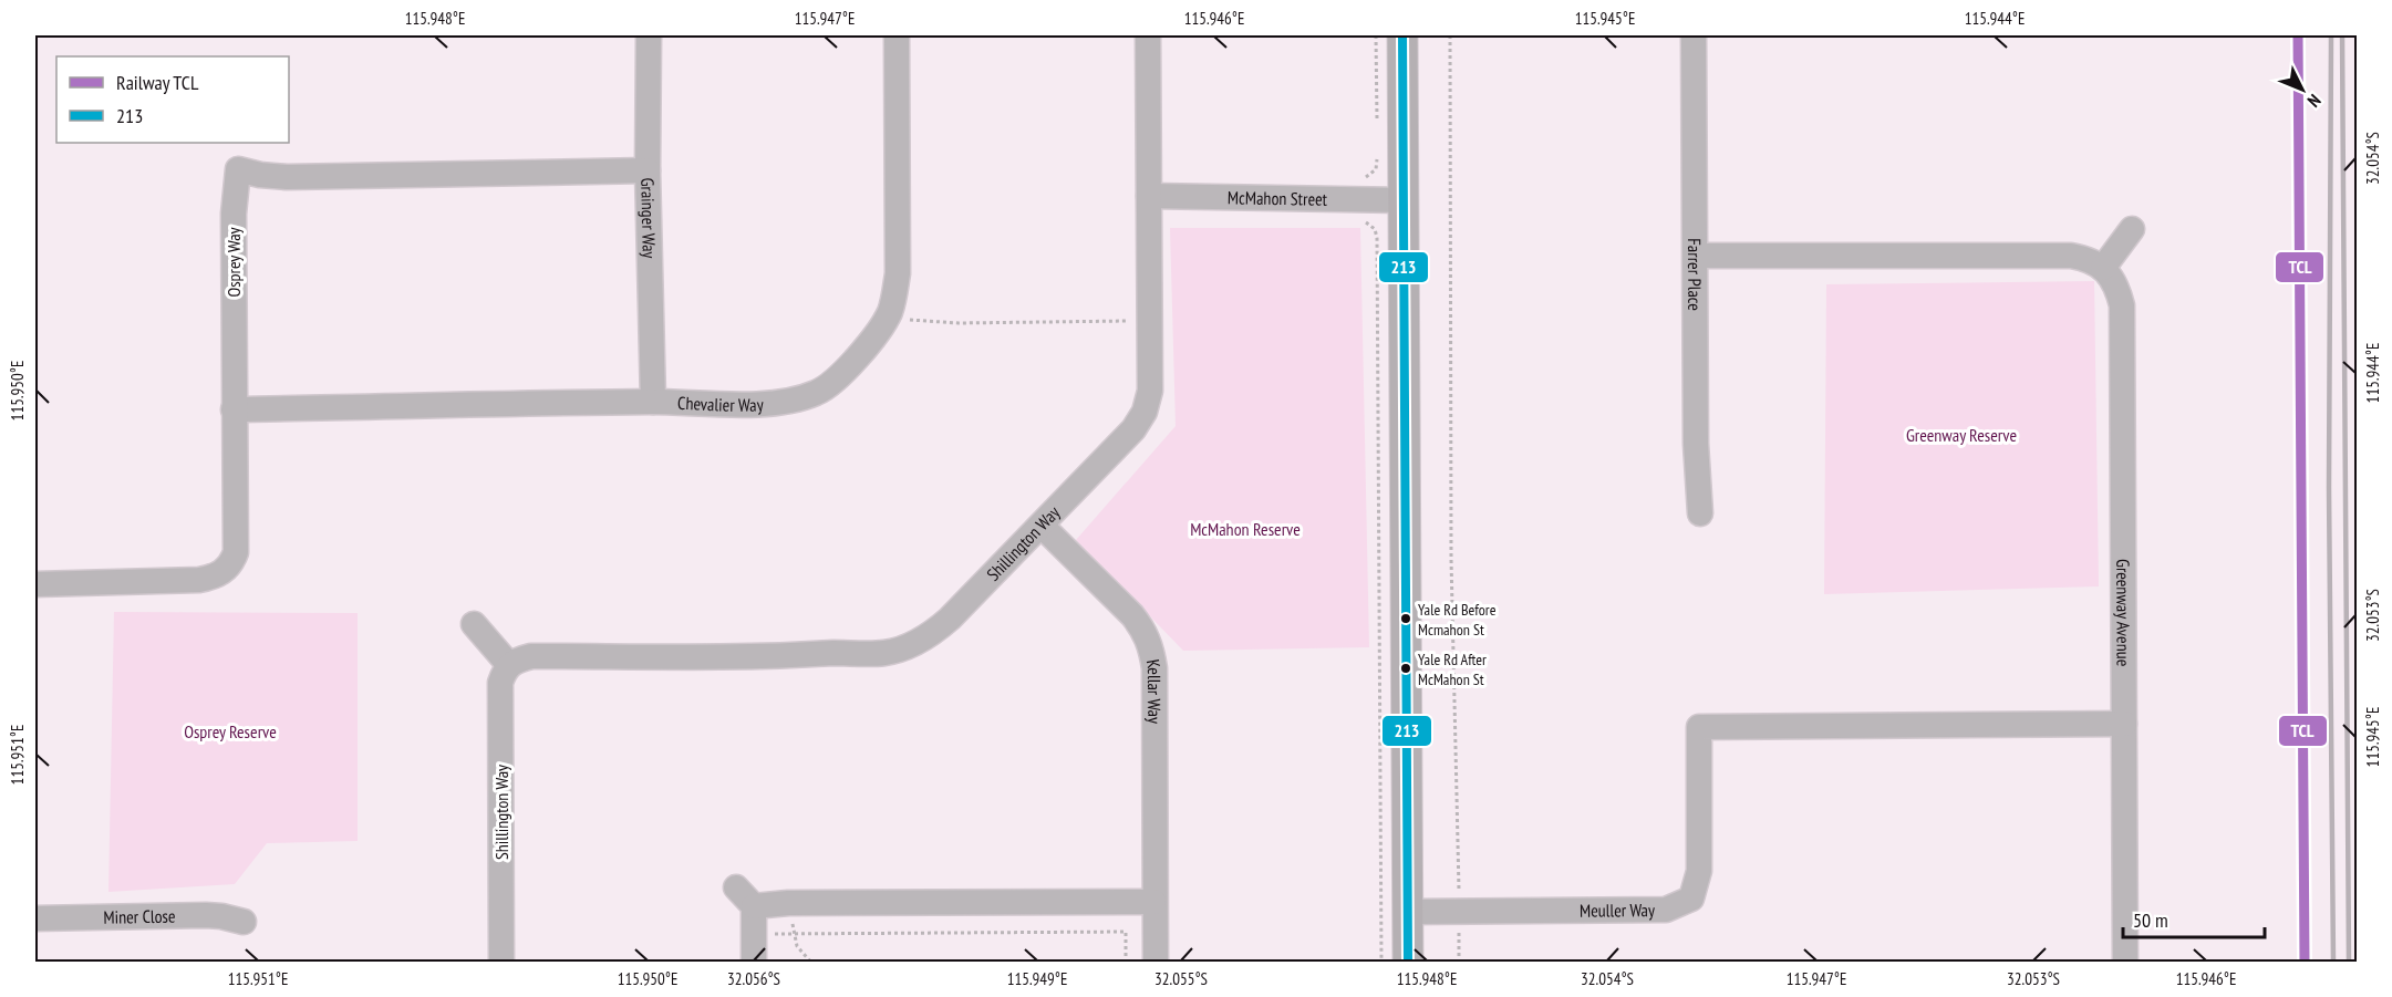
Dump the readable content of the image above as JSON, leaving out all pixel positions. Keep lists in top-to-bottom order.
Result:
{
  "streets": {
    "street": [
      "McMahon Street",
      "Grainger Way",
      "Osprey Way",
      "Farrer Place",
      "Chevalier Way",
      "Shillington Way",
      "Greenway Avenue",
      "Kellar Way",
      "Meuller Way",
      "Miner Close"
    ]
  },
  "crossings": [
    ["McMahon Street", "Shillington Way"],
    ["Grainger Way", "Osprey Way"],
    ["Grainger Way", "Chevalier Way"],
    ["Osprey Way", "Chevalier Way"],
    ["Shillington Way", "Kellar Way"],
    ["Greenway Avenue", "Meuller Way"]
  ],
  "parks": ["Greenway Reserve", "McMahon Reserve", "Osprey Reserve"],
  "places": ["Yale Rd Before Mcmahon St", "Yale Rd After McMahon St"],
  "lines": ["rail line TCL", "transit line 213"],
  "legend": ["Railway TCL", "213"],
  "scale_bar": "50 m",
  "north": "bottom right",
  "coordinates": [
    "115.948°E",
    "115.947°E",
    "115.946°E",
    "115.945°E",
    "115.944°E",
    "32.054°S",
    "115.950°E",
    "32.053°S",
    "115.951°E",
    "32.056°S",
    "115.949°E",
    "32.055°S"
  ]
}
